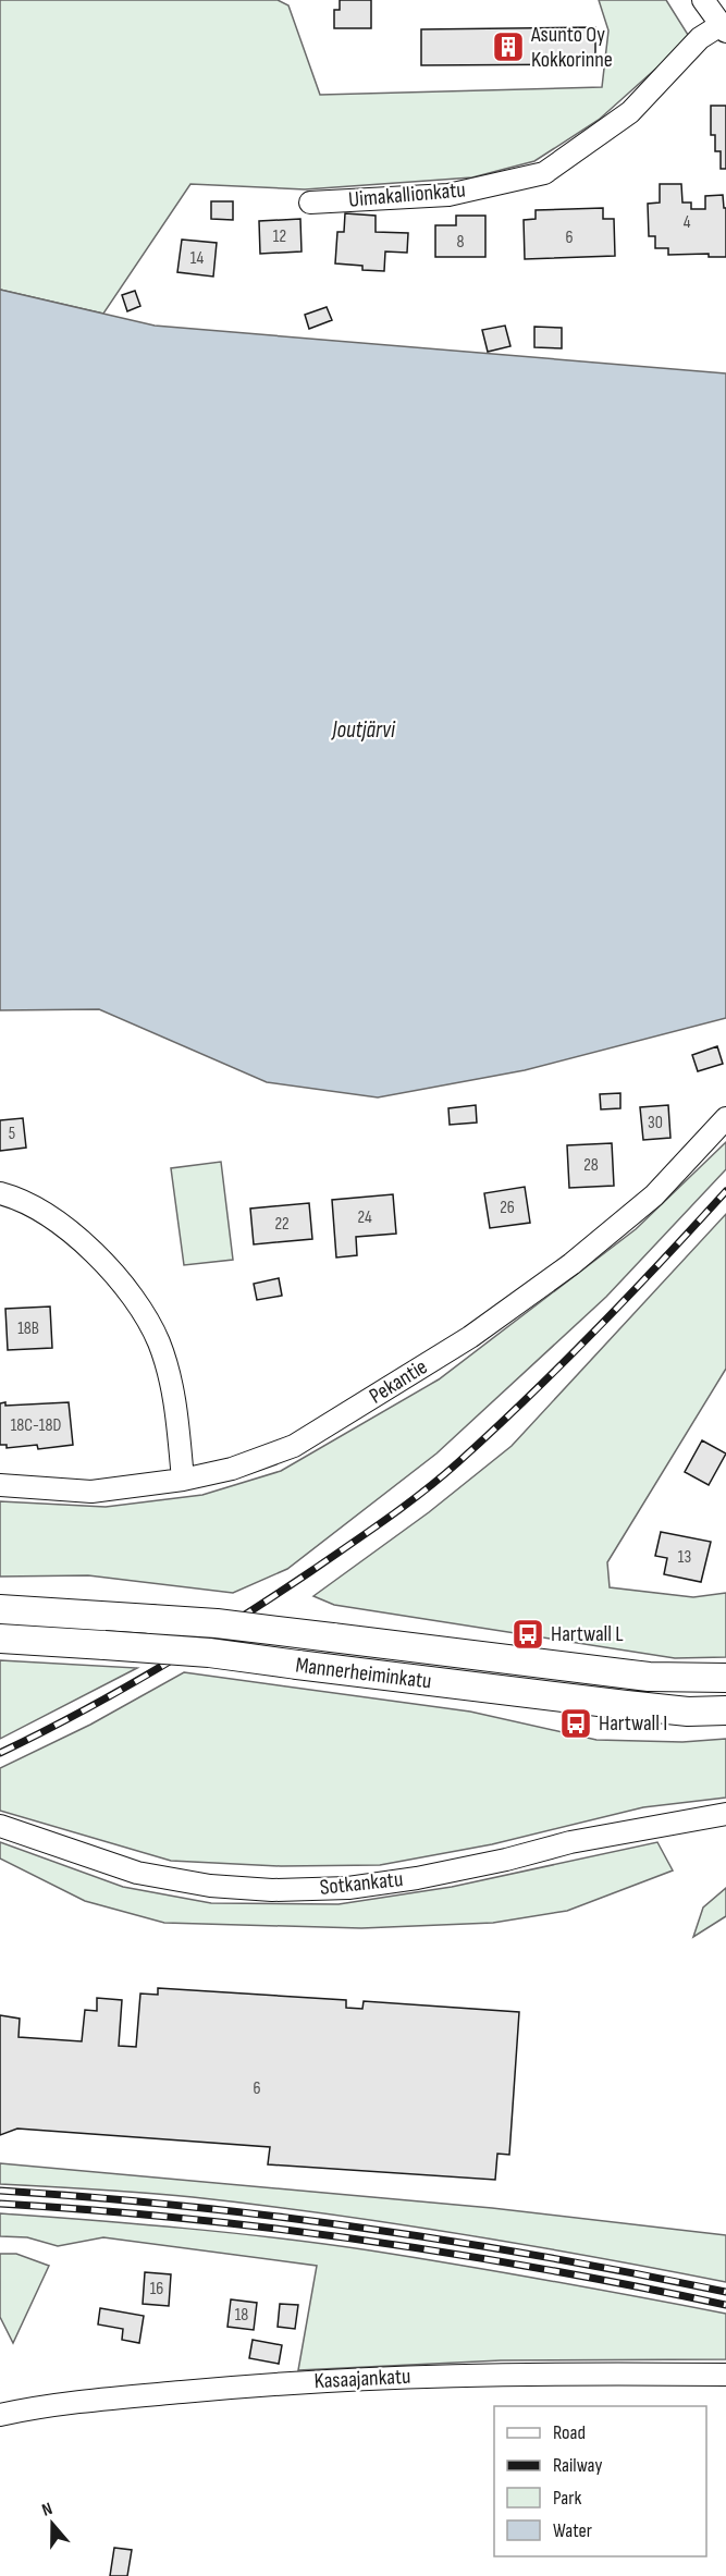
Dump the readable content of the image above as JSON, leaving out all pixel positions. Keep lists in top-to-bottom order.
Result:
{
  "streets": {
    "main road": ["Mannerheiminkatu"],
    "street": [
      "Uimakallionkatu",
      "Pekantie",
      "Sotkankatu",
      "Kasaajankatu"
    ]
  },
  "water": ["Joutjärvi"],
  "places": {
    "building": ["Asunto Oy Kokkorinne"],
    "bus stop": ["Hartwall L", "Hartwall I"]
  },
  "house_numbers": [
    "4",
    "12",
    "6",
    "8",
    "14",
    "30",
    "5",
    "28",
    "26",
    "24",
    "22",
    "18B",
    "18C-18D",
    "13",
    "6",
    "16",
    "18"
  ],
  "legend": [
    "Road",
    "Railway",
    "Park",
    "Water"
  ],
  "north": "top"
}
